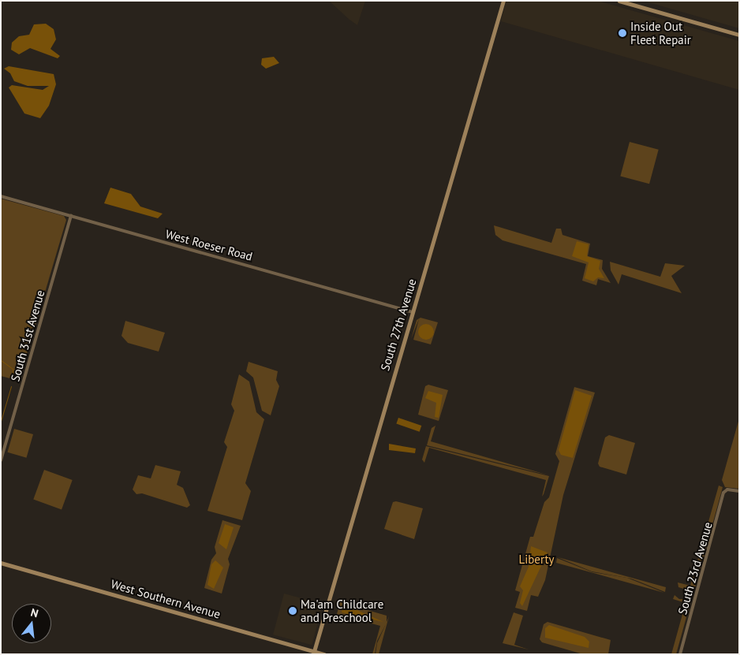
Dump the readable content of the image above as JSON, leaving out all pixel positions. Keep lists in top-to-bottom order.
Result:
{
  "streets": {
    "main road": ["South 27th Avenue", "West Southern Avenue"],
    "street": ["West Roeser Road", "South 31st Avenue", "South 23rd Avenue"]
  },
  "crossings": [
    ["West Roeser Road", "South 27th Avenue"],
    ["West Roeser Road", "South 31st Avenue"],
    ["South 27th Avenue", "West Southern Avenue"]
  ],
  "parks": ["Liberty"],
  "places": ["Inside Out Fleet Repair", "Ma'am Childcare and Preschool"],
  "north": "top"
}
